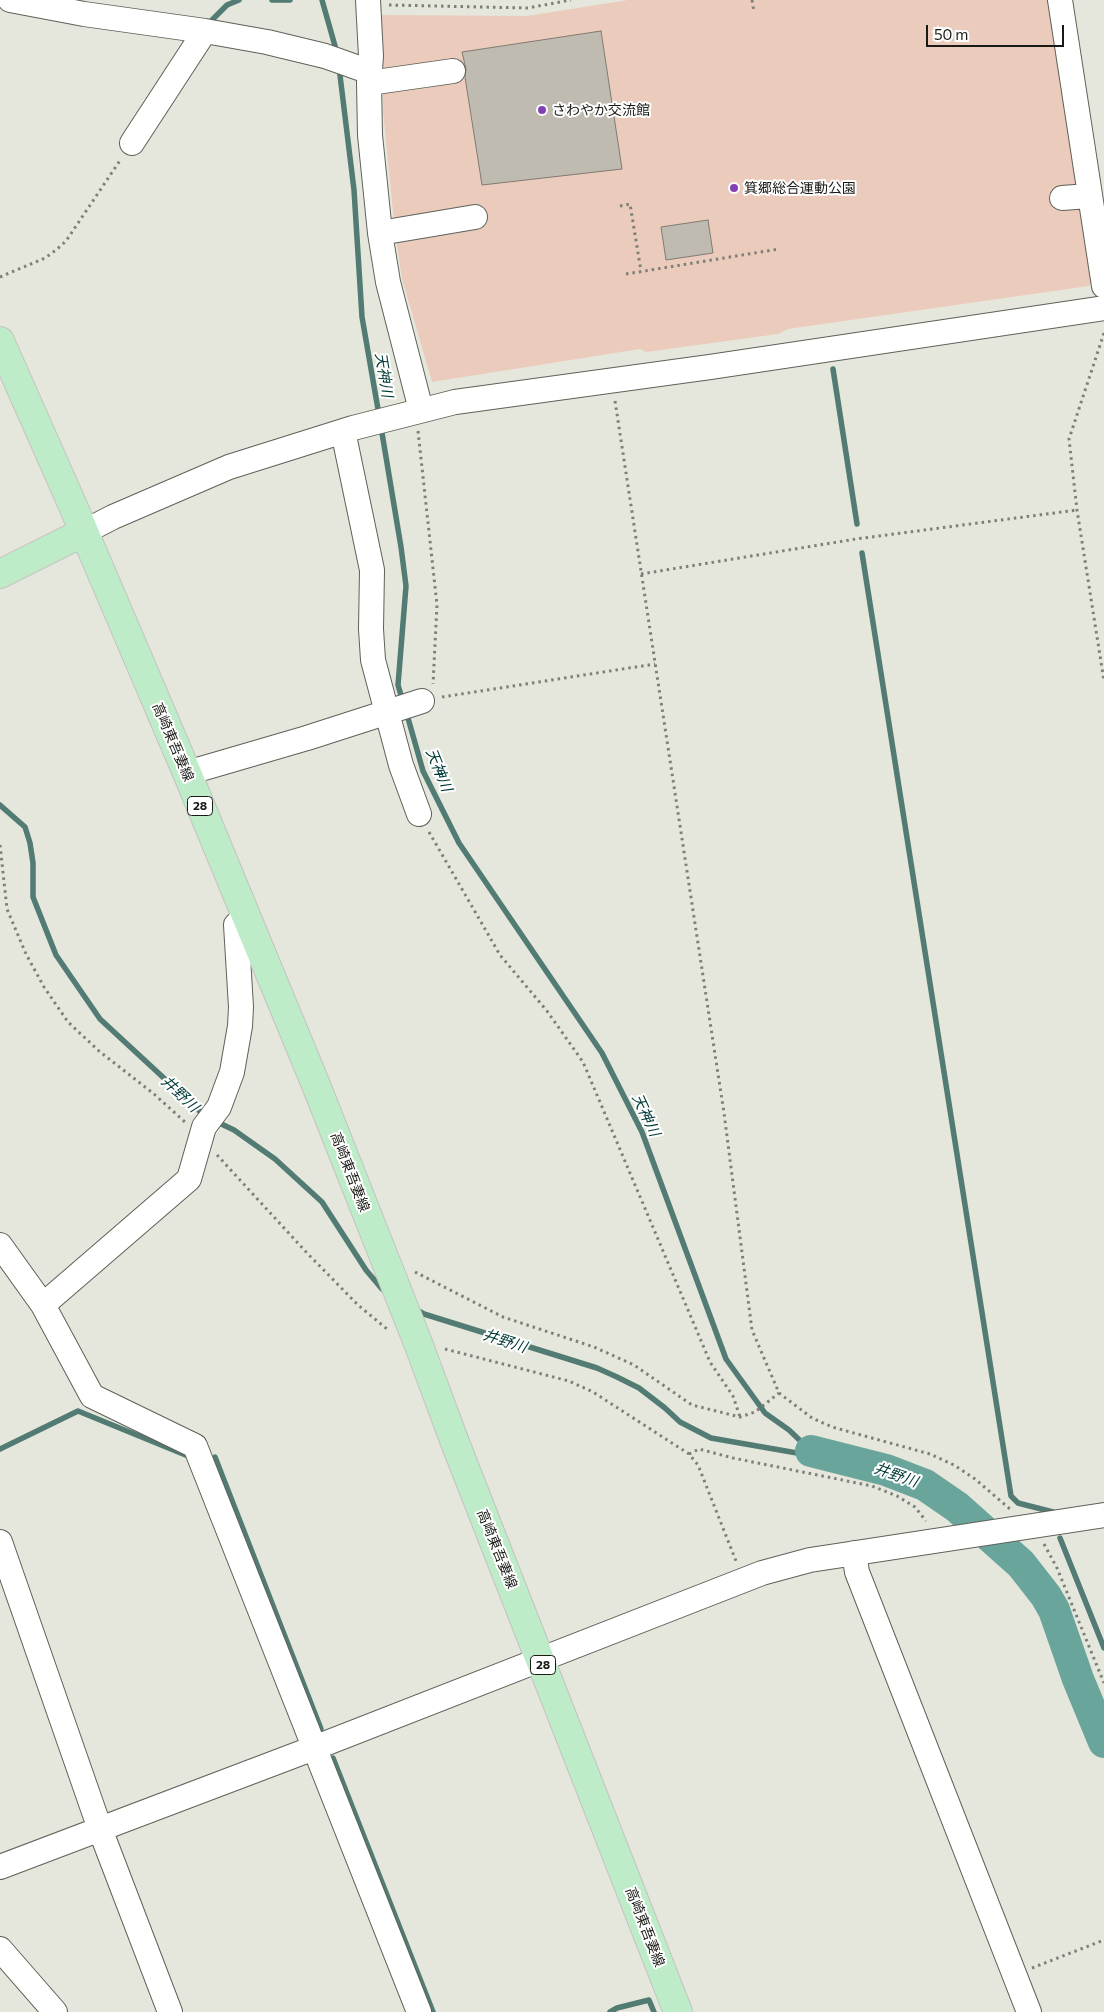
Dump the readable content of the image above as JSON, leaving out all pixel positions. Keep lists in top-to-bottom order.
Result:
{
  "streets": {
    "main road": ["高崎東吾妻線", "28"]
  },
  "water": ["天神川", "井野川"],
  "places": ["さわやか交流館", "箕郷総合運動公園"],
  "scale_bar": "50 m"
}
